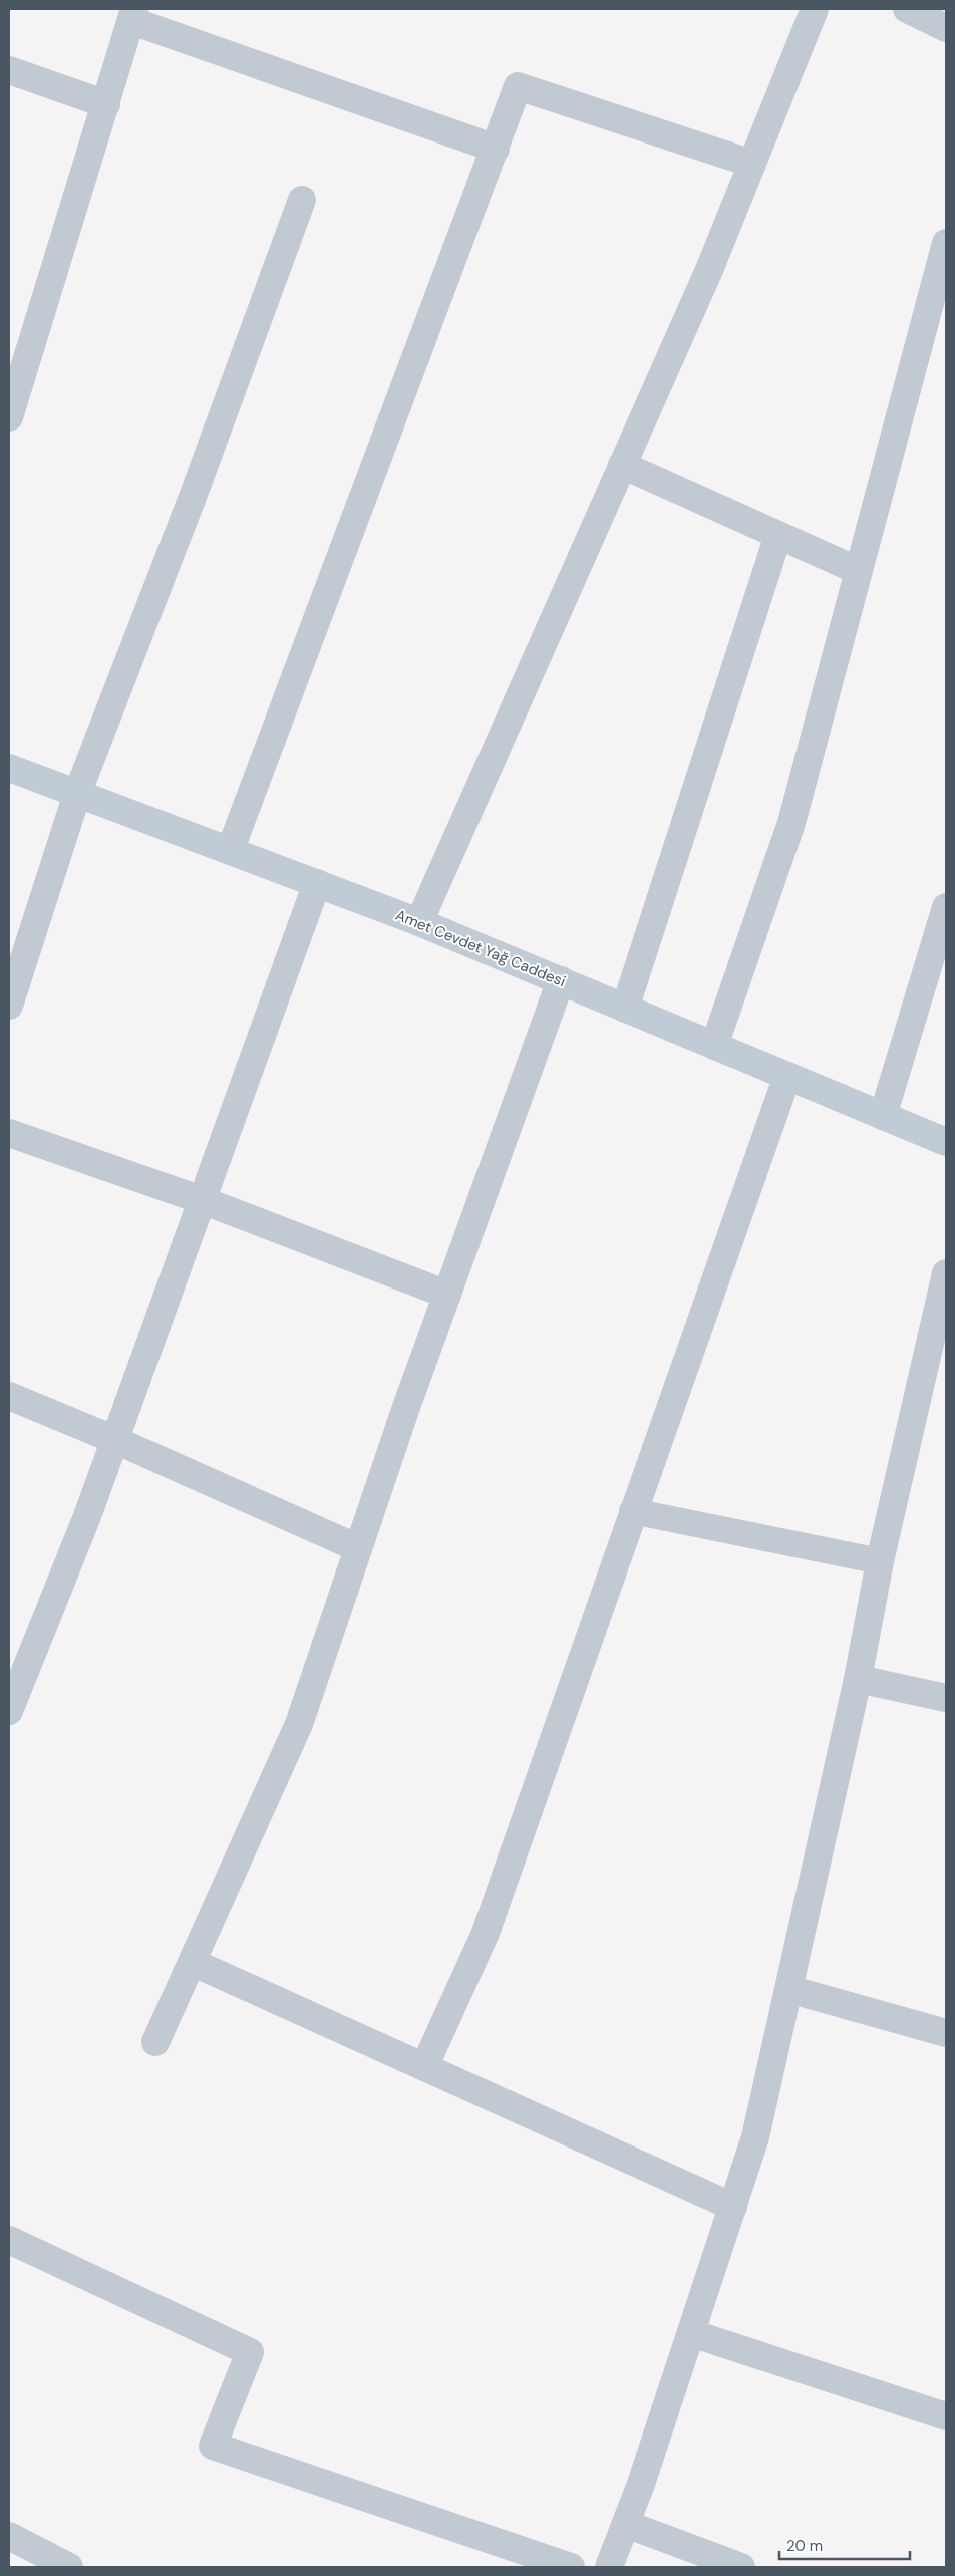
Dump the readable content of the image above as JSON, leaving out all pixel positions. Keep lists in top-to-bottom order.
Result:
{
  "streets": {
    "main road": ["Amet Cevdet Yağ Caddesi"]
  },
  "scale_bar": "20 m"
}
